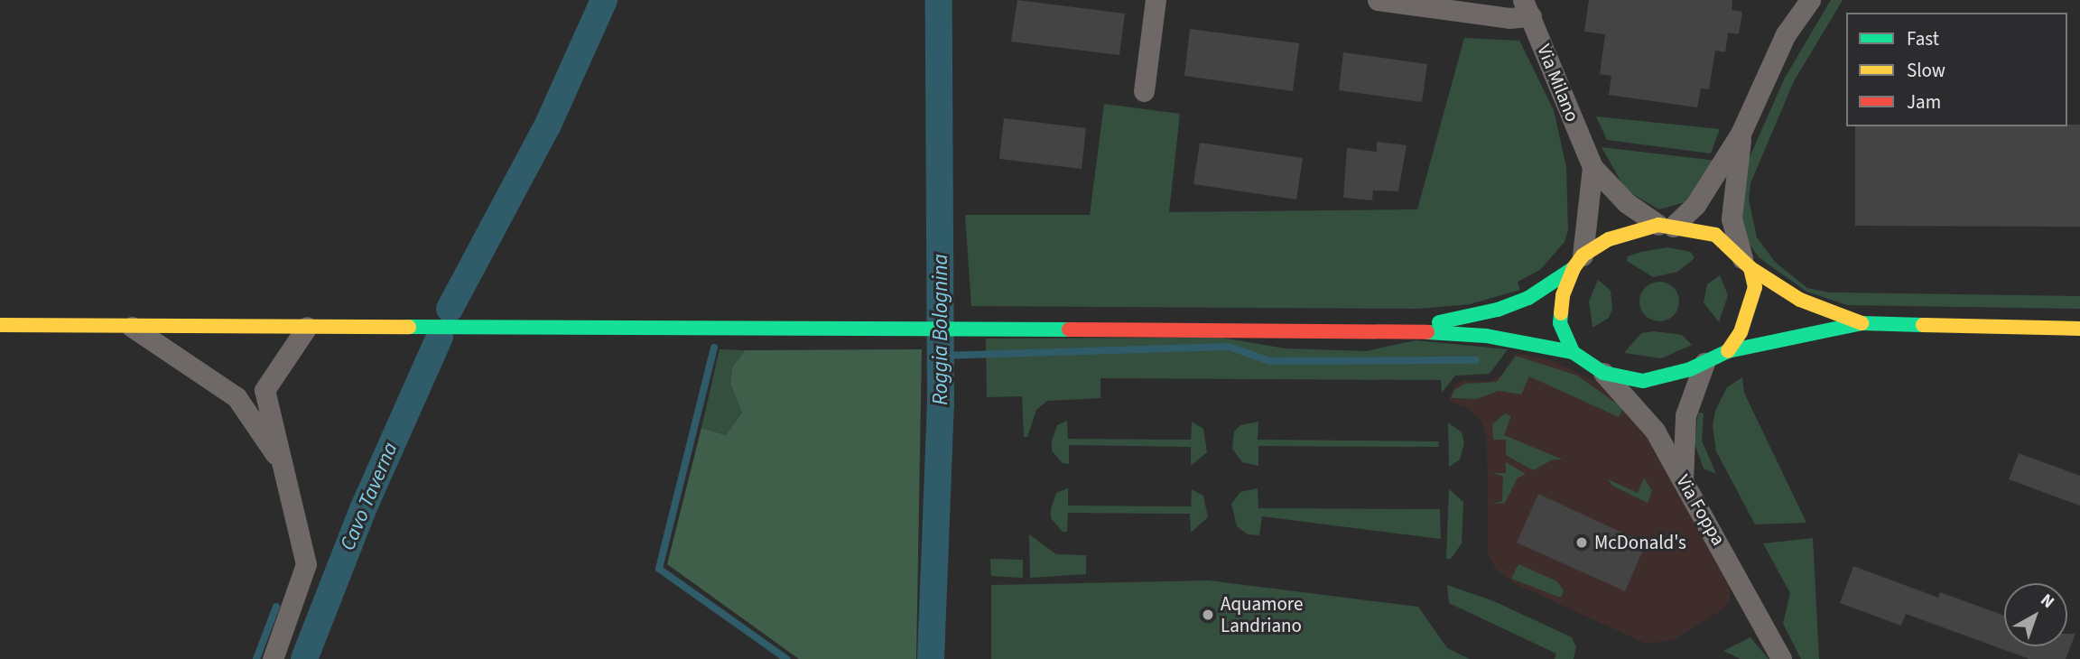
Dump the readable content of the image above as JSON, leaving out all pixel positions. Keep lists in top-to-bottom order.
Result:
{
  "streets": {
    "street": ["Via Milano", "Via Foppa"]
  },
  "crossings": [
    ["Via Milano", "Via Foppa"]
  ],
  "water": ["Roggia Bolognina", "Cavo Taverna"],
  "places": ["McDonald's", "Aquamore Landriano"],
  "legend": ["Fast", "Slow", "Jam"],
  "north": "top right"
}
